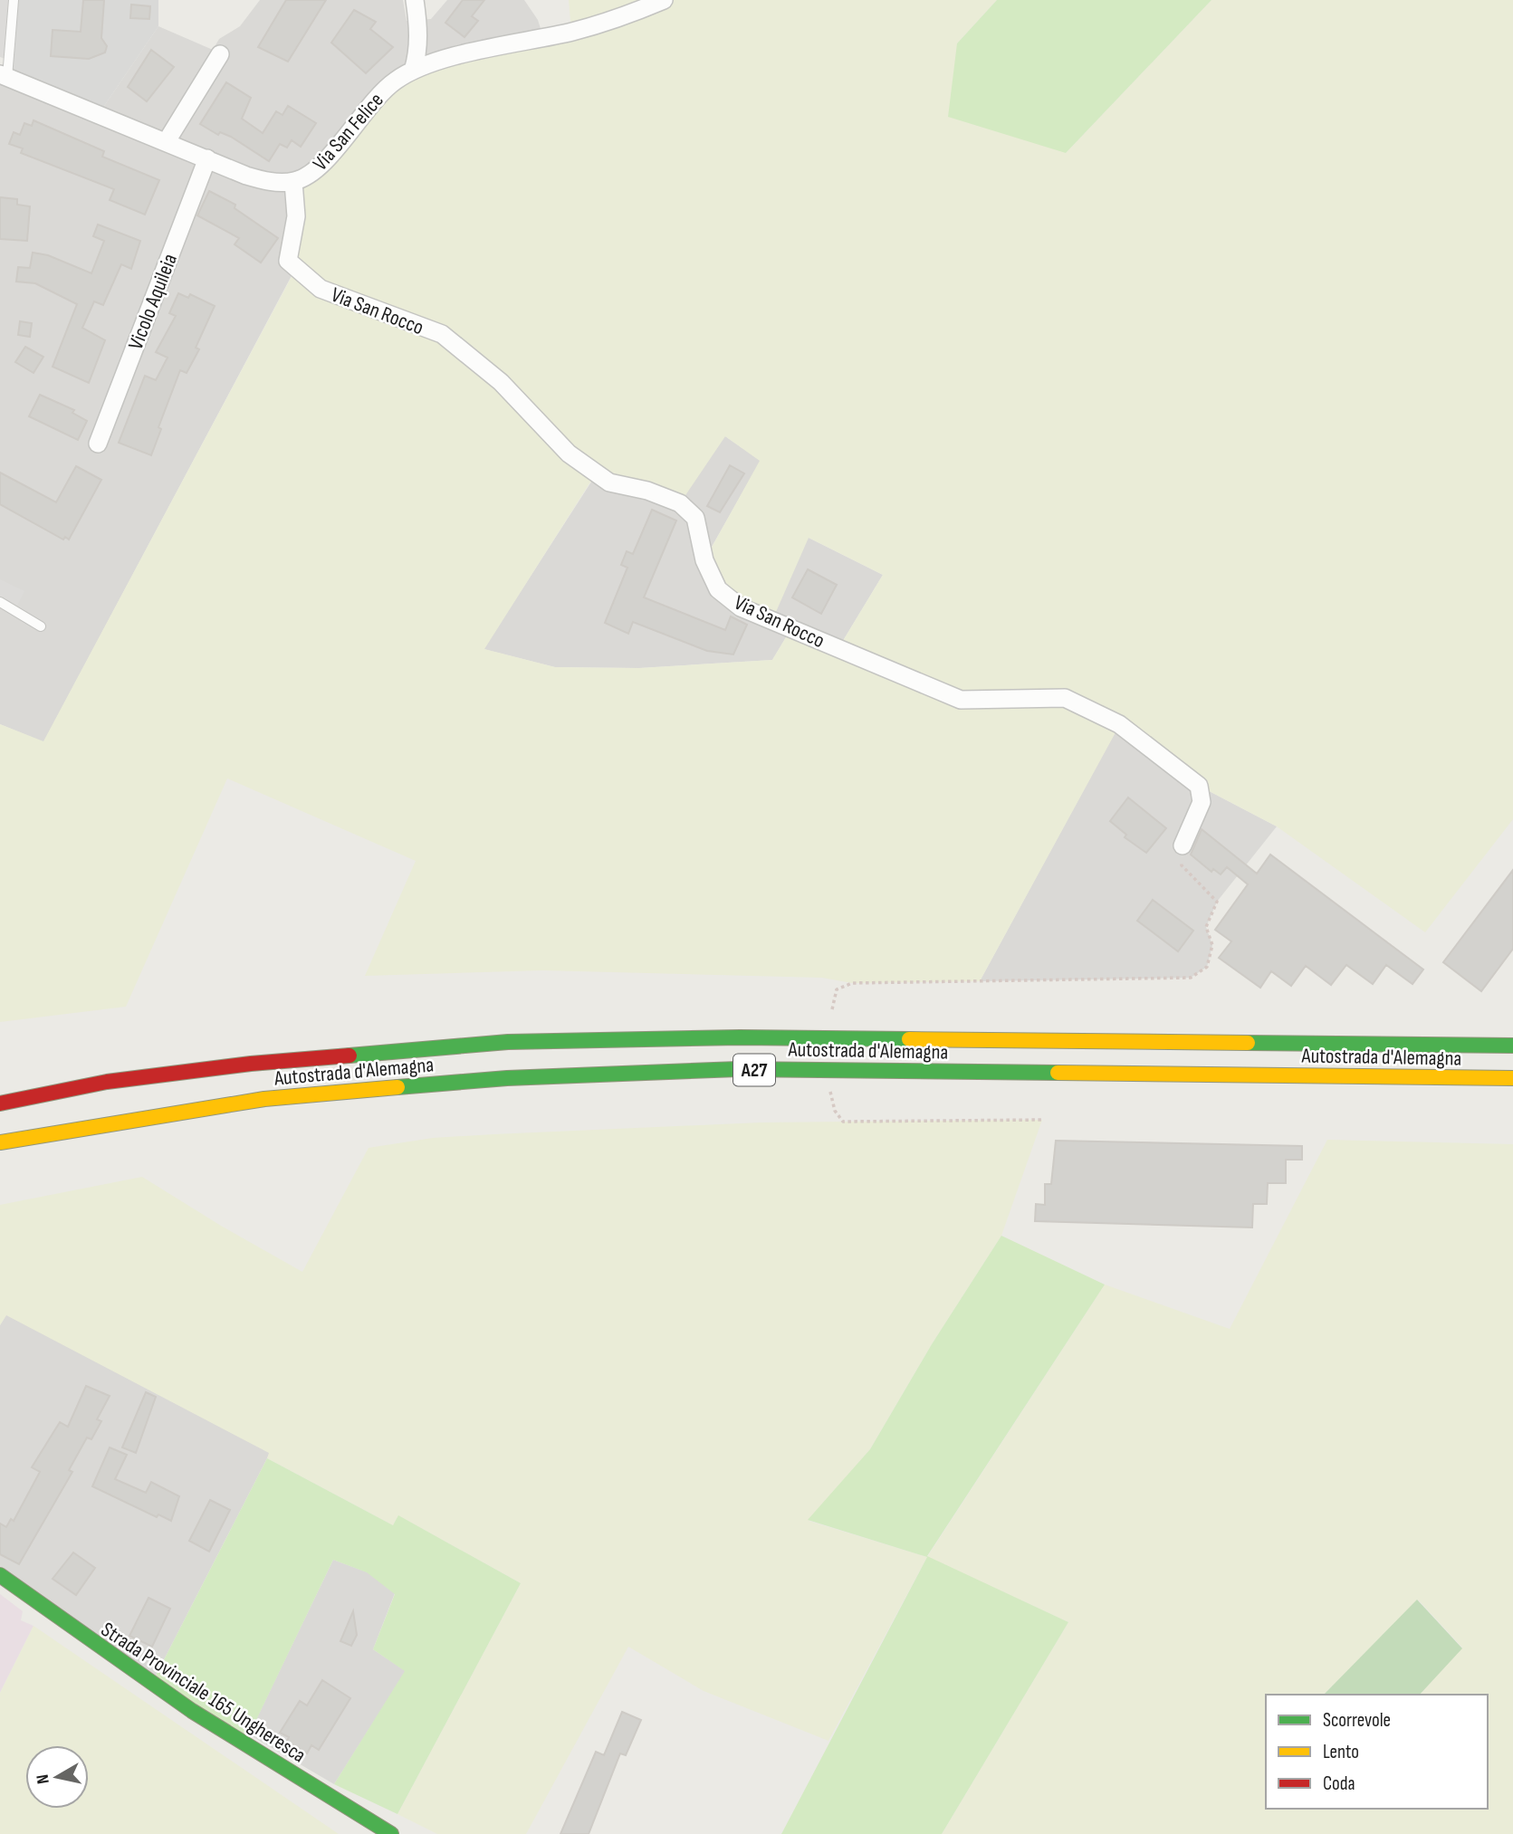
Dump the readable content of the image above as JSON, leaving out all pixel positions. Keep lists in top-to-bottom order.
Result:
{
  "streets": {
    "main road": ["Autostrada d'Alemagna", "A27", "Strada Provinciale 165 Ungheresca"],
    "street": ["Via San Felice", "Vicolo Aquileia", "Via San Rocco"]
  },
  "crossings": [
    ["Via San Felice", "Vicolo Aquileia"],
    ["Via San Felice", "Via San Rocco"]
  ],
  "legend": ["Scorrevole", "Lento", "Coda"],
  "north": "left"
}
